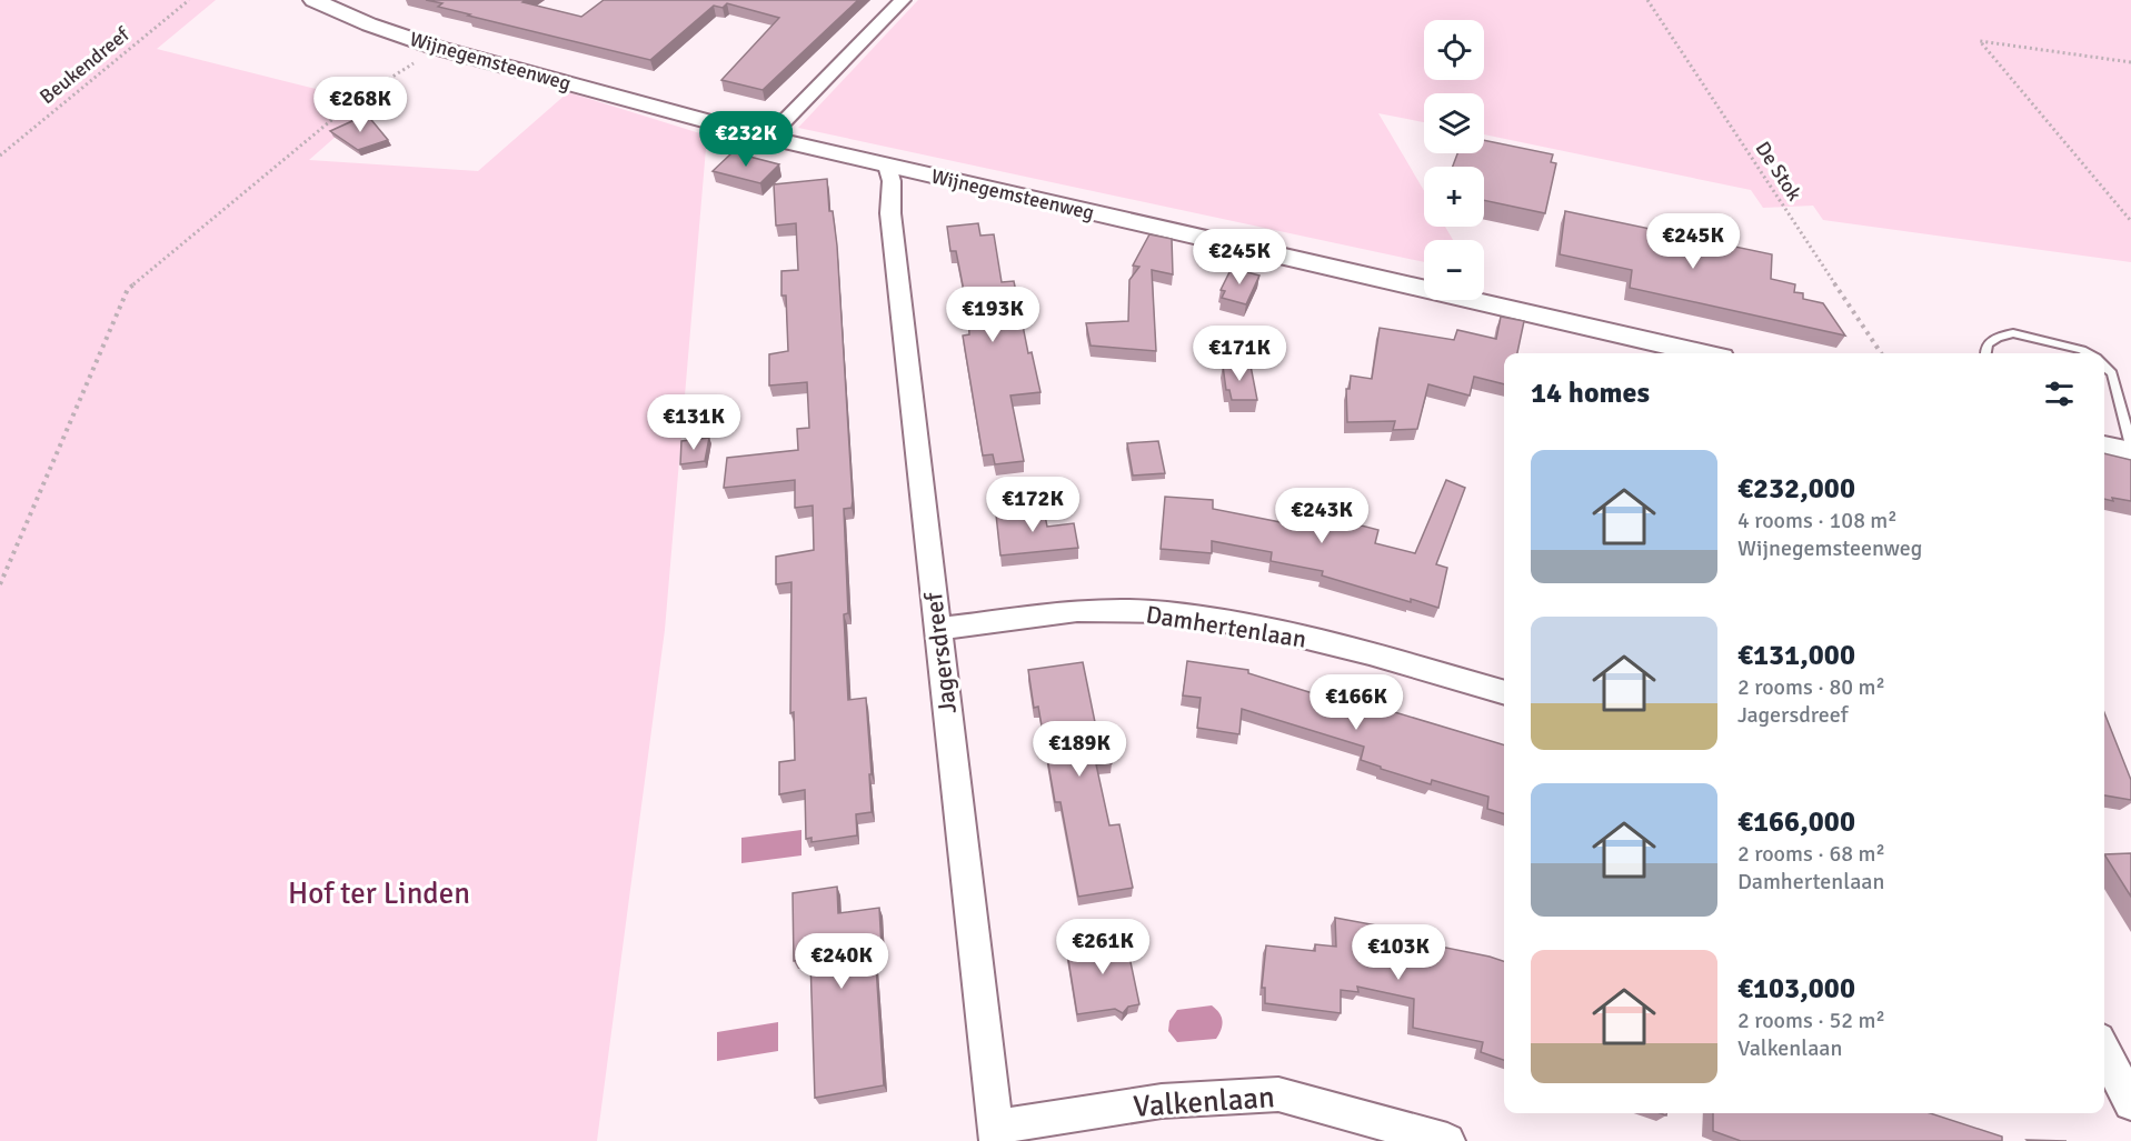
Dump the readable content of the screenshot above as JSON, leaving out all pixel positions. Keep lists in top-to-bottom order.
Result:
{
  "streets": {
    "street": [
      "Wijnegemsteenweg",
      "Damhertenlaan",
      "Jagersdreef",
      "Valkenlaan"
    ],
    "path": ["Beukendreef", "De Stok"]
  },
  "crossings": [
    ["Wijnegemsteenweg", "Jagersdreef"],
    ["Damhertenlaan", "Jagersdreef"],
    ["Jagersdreef", "Valkenlaan"]
  ],
  "parks": ["Hof ter Linden"],
  "page": {
    "map_buttons": ["+", "−"],
    "price": [
      "€268K",
      "€232K",
      "€245K",
      "€245K",
      "€193K",
      "€171K",
      "€131K",
      "€172K",
      "€243K",
      "€166K",
      "€189K",
      "€261K",
      "€103K",
      "€240K"
    ],
    "heading": "14 homes",
    "list": [
      {
        "name": "€232,000",
        "note": "4 rooms · 108 m² · Wijnegemsteenweg"
      },
      {
        "name": "€131,000",
        "note": "2 rooms · 80 m² · Jagersdreef"
      },
      {
        "name": "€166,000",
        "note": "2 rooms · 68 m² · Damhertenlaan"
      },
      {
        "name": "€103,000",
        "note": "2 rooms · 52 m² · Valkenlaan"
      }
    ]
  }
}
